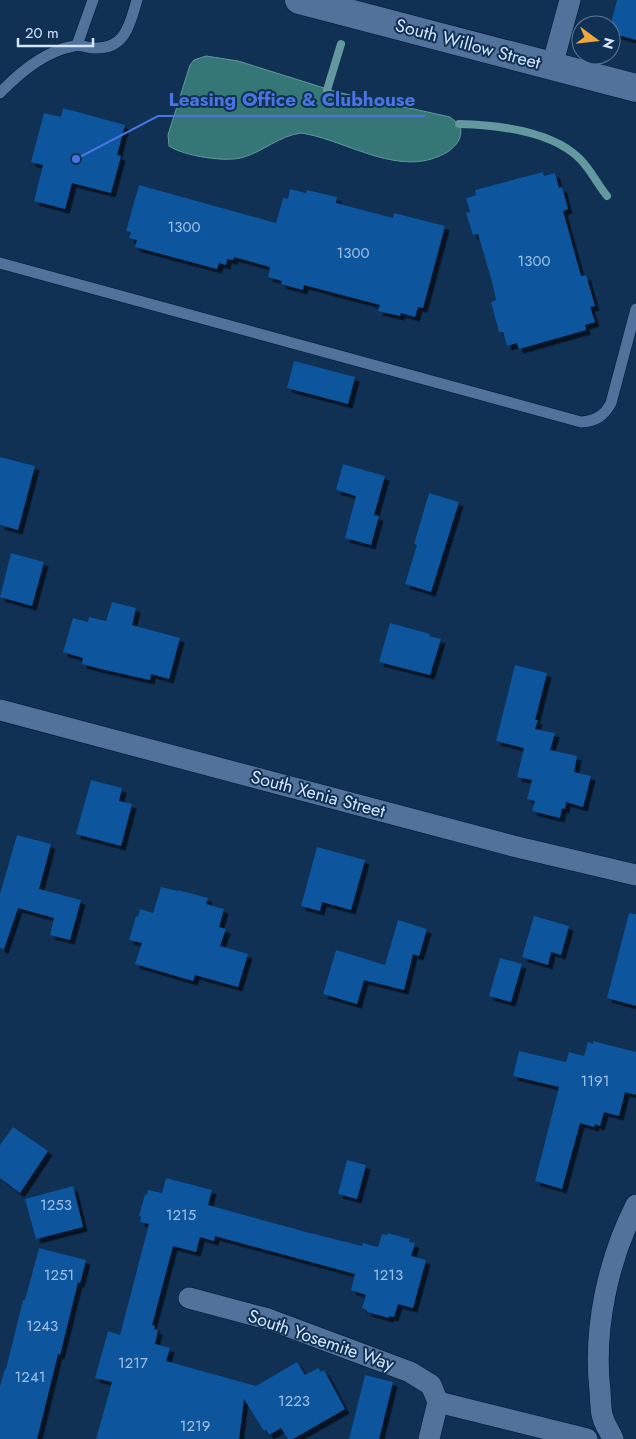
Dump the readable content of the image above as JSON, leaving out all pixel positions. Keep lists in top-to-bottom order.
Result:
{
  "streets": {
    "street": ["South Willow Street", "South Xenia Street", "South Yosemite Way"]
  },
  "places": ["Leasing Office & Clubhouse"],
  "house_numbers": [
    "1300",
    "1300",
    "1300",
    "1191",
    "1253",
    "1215",
    "1251",
    "1213",
    "1243",
    "1217",
    "1241",
    "1223",
    "1219"
  ],
  "scale_bar": "20 m",
  "north": "right"
}
